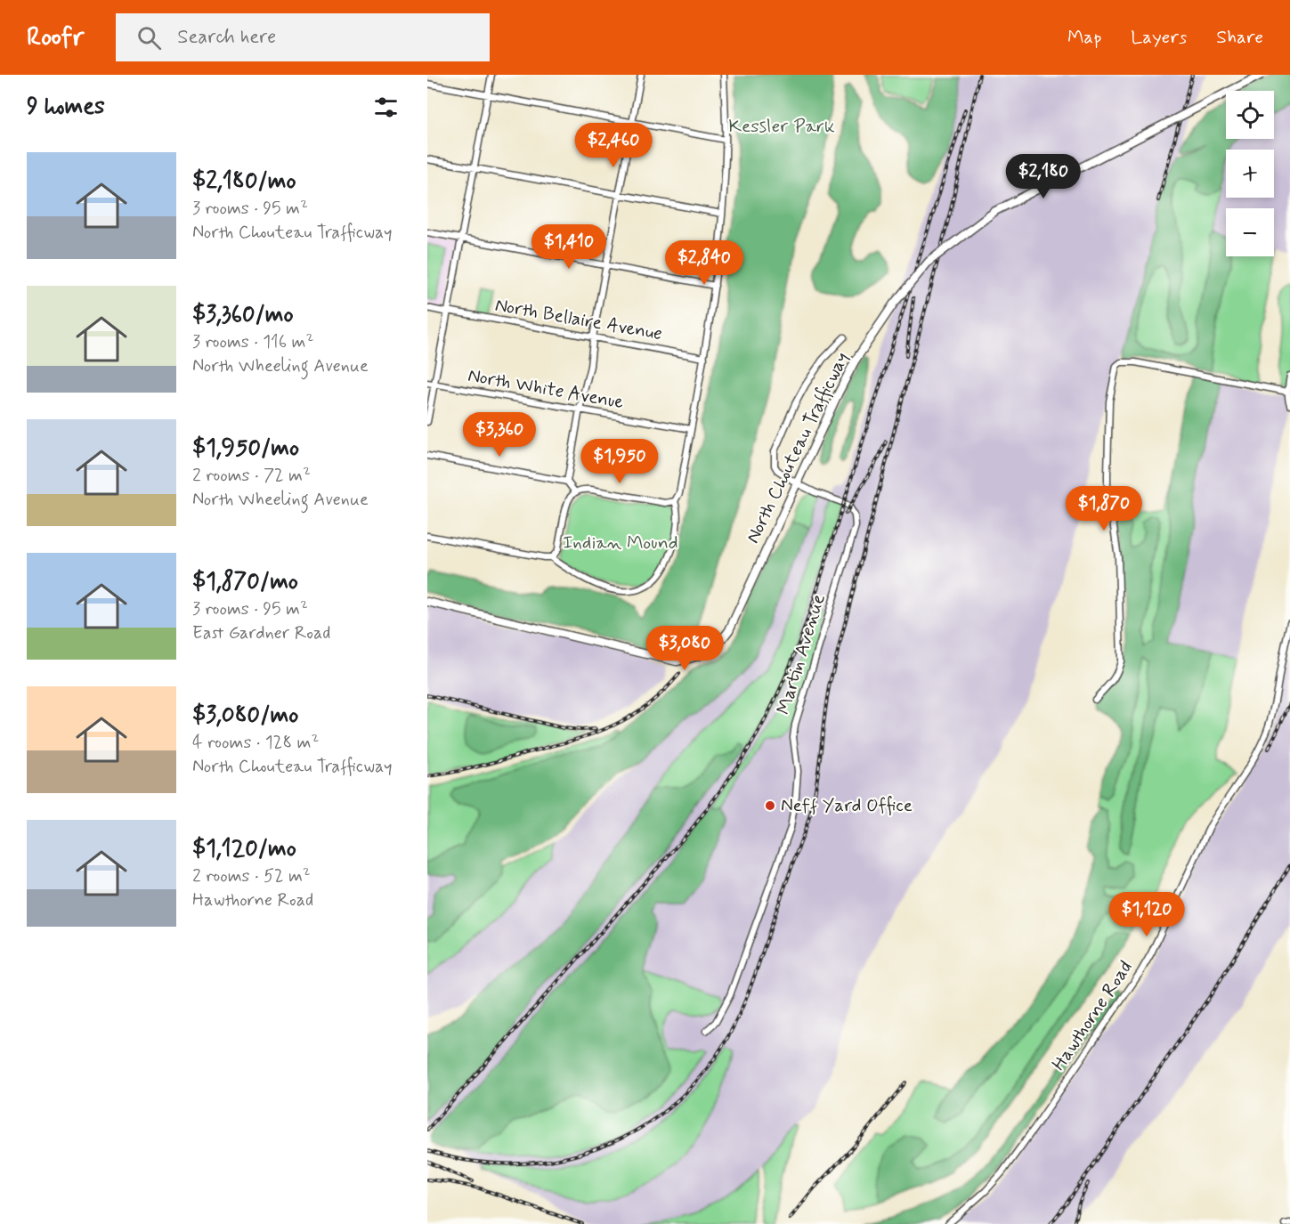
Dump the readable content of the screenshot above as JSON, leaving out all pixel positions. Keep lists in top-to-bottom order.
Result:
{
  "streets": {
    "main road": ["North Chouteau Trafficway"],
    "street": [
      "North Bellaire Avenue",
      "North White Avenue",
      "Martin Avenue",
      "Hawthorne Road"
    ]
  },
  "crossings": [
    ["North Chouteau Trafficway", "Martin Avenue"]
  ],
  "parks": ["Kessler Park", "Indian Mound"],
  "places": ["Neff Yard Office"],
  "page": {
    "header": "Roofr",
    "search": "Search here",
    "nav": ["Map", "Layers", "Share"],
    "heading": "9 homes",
    "map_buttons": ["+", "−"],
    "price": [
      "$2,460",
      "$2,180",
      "$1,410",
      "$2,840",
      "$3,360",
      "$1,950",
      "$1,870",
      "$3,080",
      "$1,120"
    ],
    "list": [
      {
        "name": "$2,180/mo",
        "note": "3 rooms · 95 m² · North Chouteau Trafficway"
      },
      {
        "name": "$3,360/mo",
        "note": "3 rooms · 116 m² · North Wheeling Avenue"
      },
      {
        "name": "$1,950/mo",
        "note": "2 rooms · 72 m² · North Wheeling Avenue"
      },
      {
        "name": "$1,870/mo",
        "note": "3 rooms · 95 m² · East Gardner Road"
      },
      {
        "name": "$3,080/mo",
        "note": "4 rooms · 128 m² · North Chouteau Trafficway"
      },
      {
        "name": "$1,120/mo",
        "note": "2 rooms · 52 m² · Hawthorne Road"
      }
    ]
  }
}
